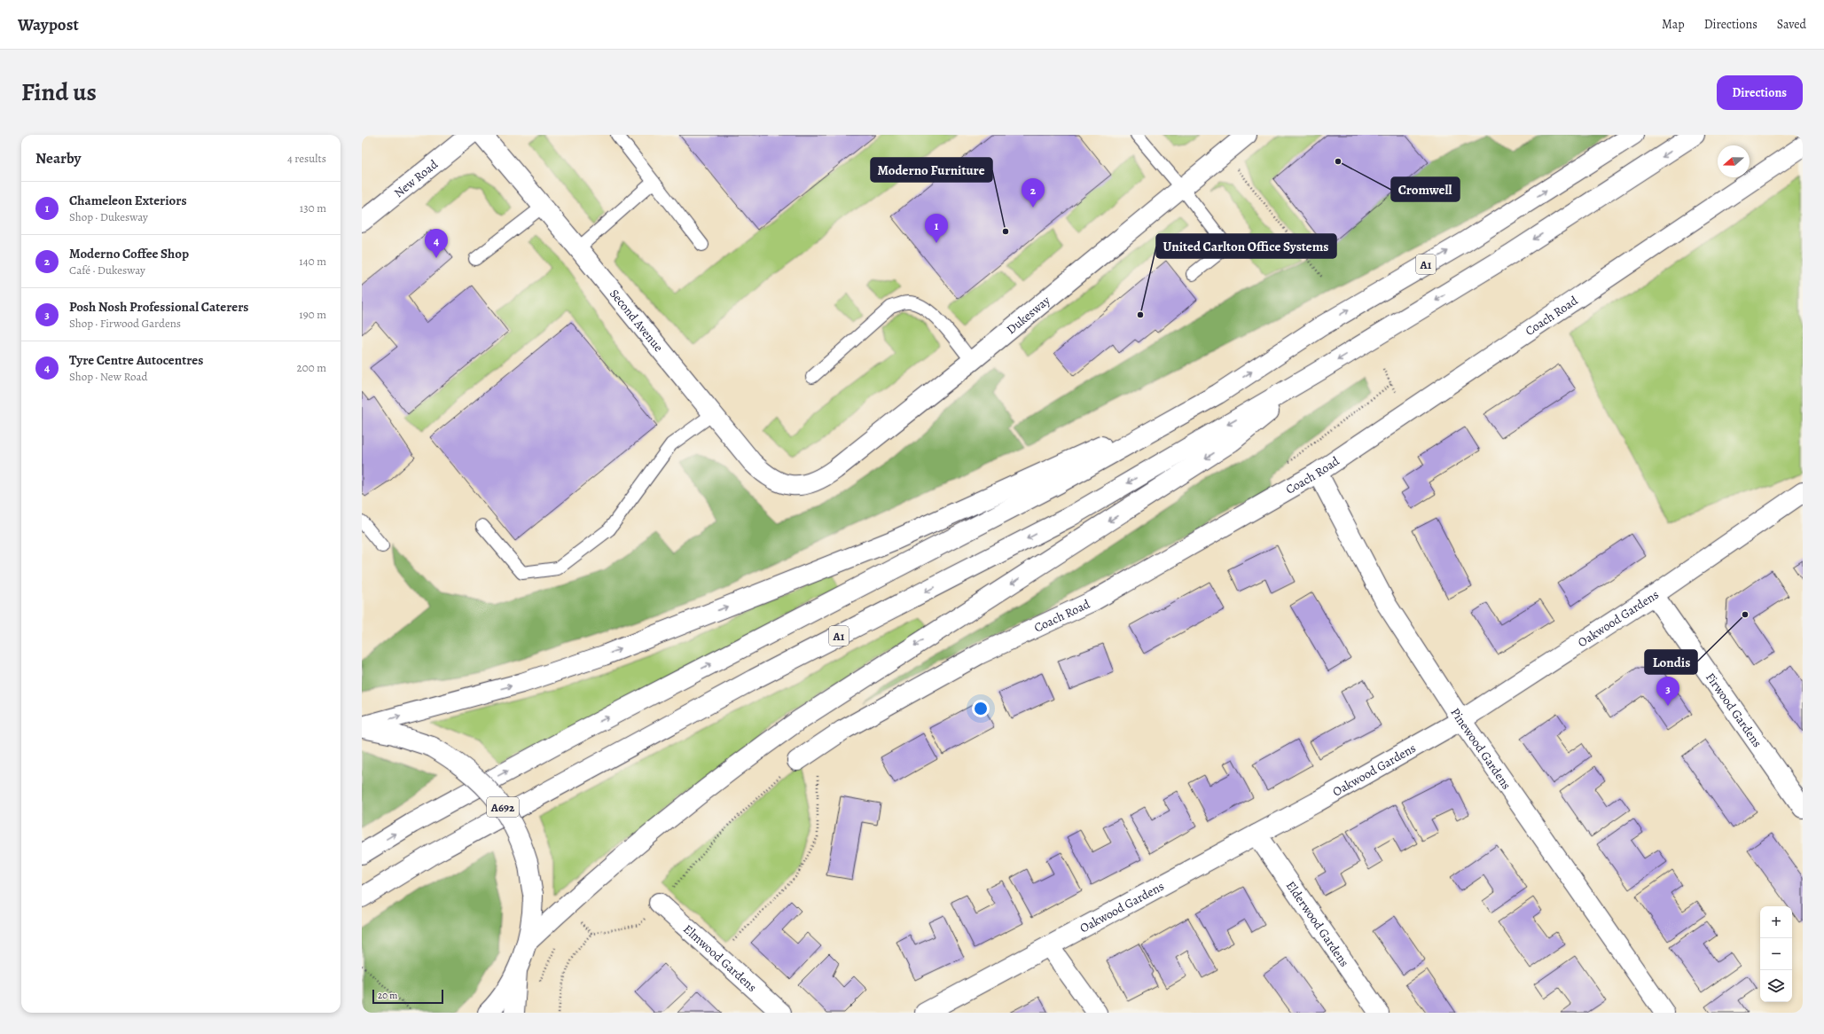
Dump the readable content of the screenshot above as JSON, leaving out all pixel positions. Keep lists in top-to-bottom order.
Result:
{
  "streets": {
    "main road": [
      "New Road",
      "A1",
      "Dukesway",
      "Coach Road",
      "Second Avenue",
      "Oakwood Gardens",
      "Firwood Gardens",
      "Pinewood Gardens",
      "A692",
      "Elderwood Gardens",
      "Elmwood Gardens"
    ]
  },
  "crossings": [
    ["A1", "A692"],
    ["Dukesway", "Second Avenue"],
    ["Coach Road", "Pinewood Gardens"],
    ["Oakwood Gardens", "Firwood Gardens"],
    ["Oakwood Gardens", "Pinewood Gardens"],
    ["Oakwood Gardens", "Elderwood Gardens"]
  ],
  "places": [
    "Cromwell",
    "Moderno Furniture",
    "United Carlton Office Systems",
    "Londis"
  ],
  "scale_bar": "20 m",
  "north": "left",
  "page": {
    "header": "Waypost",
    "nav": ["Map", "Directions", "Saved"],
    "title": "Find us",
    "buttons": "Directions",
    "heading": ["Nearby", "4 results"],
    "pins": [
      "2",
      "1",
      "4",
      "3"
    ],
    "list": [
      {
        "mark": "1",
        "name": "Chameleon Exteriors",
        "note": "Shop · Dukesway",
        "value": "130 m"
      },
      {
        "mark": "2",
        "name": "Moderno Coffee Shop",
        "note": "Café · Dukesway",
        "value": "140 m"
      },
      {
        "mark": "3",
        "name": "Posh Nosh Professional Caterers",
        "note": "Shop · Firwood Gardens",
        "value": "190 m"
      },
      {
        "mark": "4",
        "name": "Tyre Centre Autocentres",
        "note": "Shop · New Road",
        "value": "200 m"
      }
    ],
    "map_buttons": ["+", "−"],
    "scale": "20 m"
  }
}
